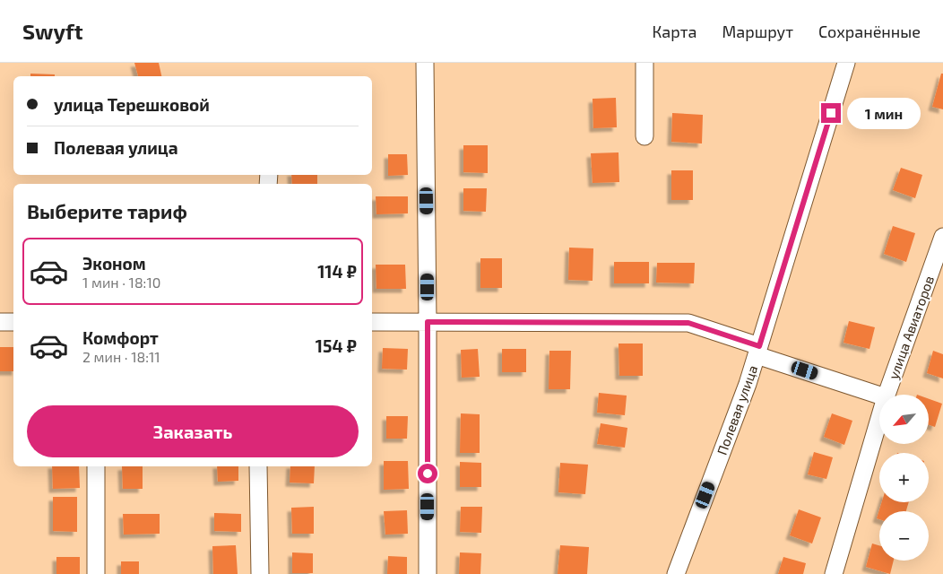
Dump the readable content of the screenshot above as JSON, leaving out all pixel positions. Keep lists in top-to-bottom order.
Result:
{
  "streets": {
    "street": ["улица Авиаторов", "Полевая улица"]
  },
  "north": "bottom left",
  "page": {
    "header": "Swyft",
    "nav": ["Карта", "Маршрут", "Сохранённые"],
    "banner": ["улица Терешковой", "Полевая улица"],
    "bubble": "1 мин",
    "heading": "Выберите тариф",
    "list": [
      {
        "name": "Эконом",
        "note": "1 мин · 18:10",
        "value": "114 ₽"
      },
      {
        "name": "Комфорт",
        "note": "2 мин · 18:11",
        "value": "154 ₽"
      }
    ],
    "map_buttons": ["+", "−"],
    "buttons": "Заказать"
  }
}
